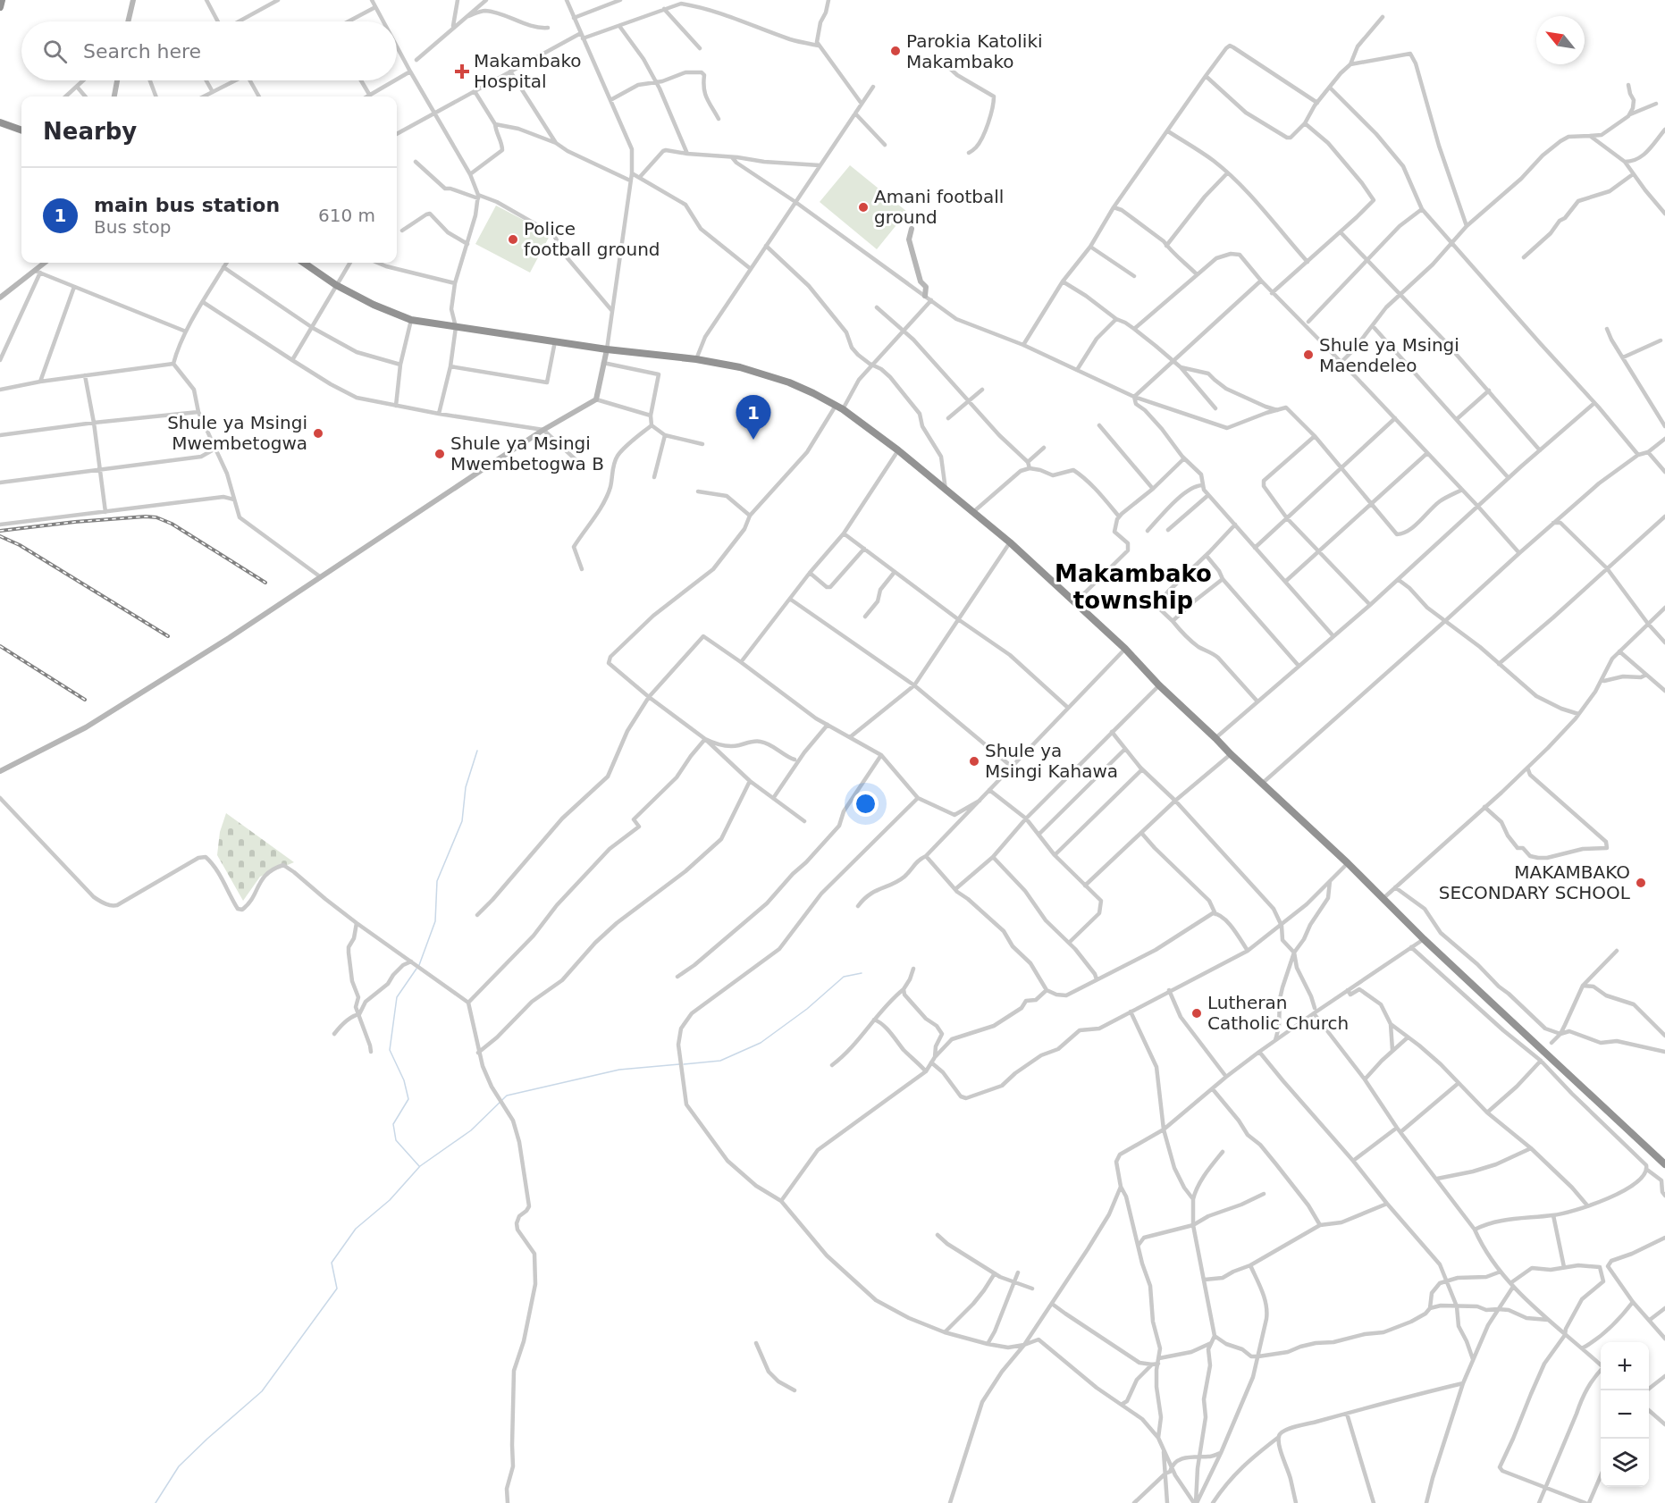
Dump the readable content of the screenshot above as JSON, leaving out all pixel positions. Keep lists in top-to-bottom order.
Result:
{
  "districts": ["Makambako township"],
  "places": {
    "other": [
      "Parokia Katoliki Makambako",
      "Amani football ground",
      "Police football ground",
      "Shule ya Msingi Maendeleo",
      "Shule ya Msingi Mwembetogwa",
      "Shule ya Msingi Mwembetogwa B",
      "Shule ya Msingi Kahawa",
      "MAKAMBAKO SECONDARY SCHOOL",
      "Lutheran Catholic Church"
    ],
    "health": ["Makambako Hospital"]
  },
  "north": "top left",
  "page": {
    "search": "Search here",
    "heading": "Nearby",
    "list": [
      {
        "mark": "1",
        "name": "main bus station",
        "note": "Bus stop",
        "value": "610 m"
      }
    ],
    "pins": "1",
    "map_buttons": ["+", "−"]
  }
}
